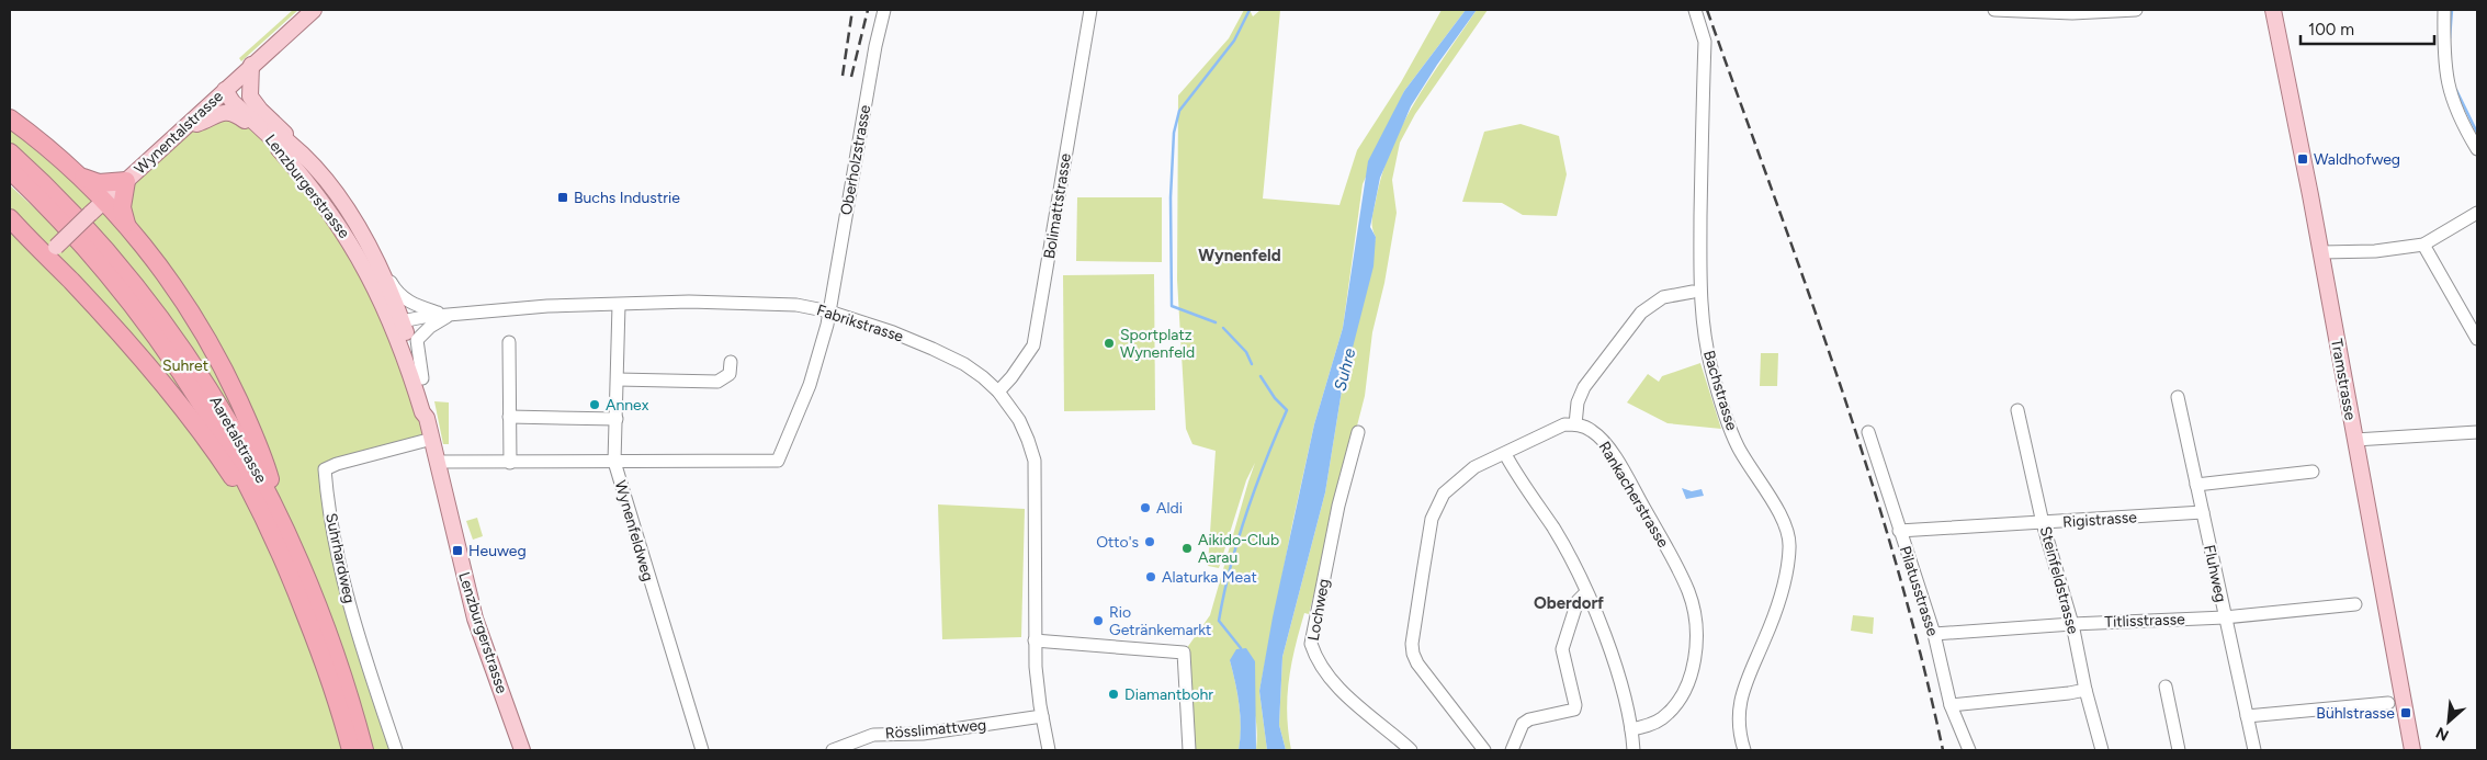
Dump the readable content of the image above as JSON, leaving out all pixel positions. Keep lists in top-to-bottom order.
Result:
{
  "streets": {
    "highway": ["Aaretalstrasse"],
    "main road": ["Wynentalstrasse", "Lenzburgerstrasse", "Tramstrasse"],
    "street": [
      "Oberholzstrasse",
      "Bolimattstrasse",
      "Fabrikstrasse",
      "Bachstrasse",
      "Rankacherstrasse",
      "Rigistrasse",
      "Wynenfeldweg",
      "Suhrhardweg",
      "Fluhweg",
      "Steinfeldstrasse",
      "Pilatusstrasse",
      "Lochweg",
      "Titlisstrasse",
      "Rösslimattweg"
    ]
  },
  "crossings": [
    ["Wynentalstrasse", "Lenzburgerstrasse"],
    ["Oberholzstrasse", "Fabrikstrasse"],
    ["Oberholzstrasse", "Wynenfeldweg"],
    ["Lenzburgerstrasse", "Fabrikstrasse"],
    ["Lenzburgerstrasse", "Suhrhardweg"],
    ["Bolimattstrasse", "Fabrikstrasse"],
    ["Fabrikstrasse", "Wynenfeldweg"],
    ["Fabrikstrasse", "Rösslimattweg"],
    ["Rigistrasse", "Fluhweg"],
    ["Rigistrasse", "Steinfeldstrasse"],
    ["Rigistrasse", "Pilatusstrasse"],
    ["Fluhweg", "Titlisstrasse"],
    ["Steinfeldstrasse", "Titlisstrasse"],
    ["Pilatusstrasse", "Titlisstrasse"]
  ],
  "districts": ["Wynenfeld", "Oberdorf"],
  "water": ["Suhre"],
  "parks": ["Suhret"],
  "places": {
    "transit": [
      "Waldhofweg",
      "Buchs Industrie",
      "Heuweg",
      "Bühlstrasse"
    ],
    "other": [
      "Sportplatz Wynenfeld",
      "Annex",
      "Aldi",
      "Otto's",
      "Aikido-Club Aarau",
      "Alaturka Meat",
      "Rio Getränkemarkt",
      "Diamantbohr"
    ]
  },
  "scale_bar": "100 m",
  "north": "bottom left"
}
